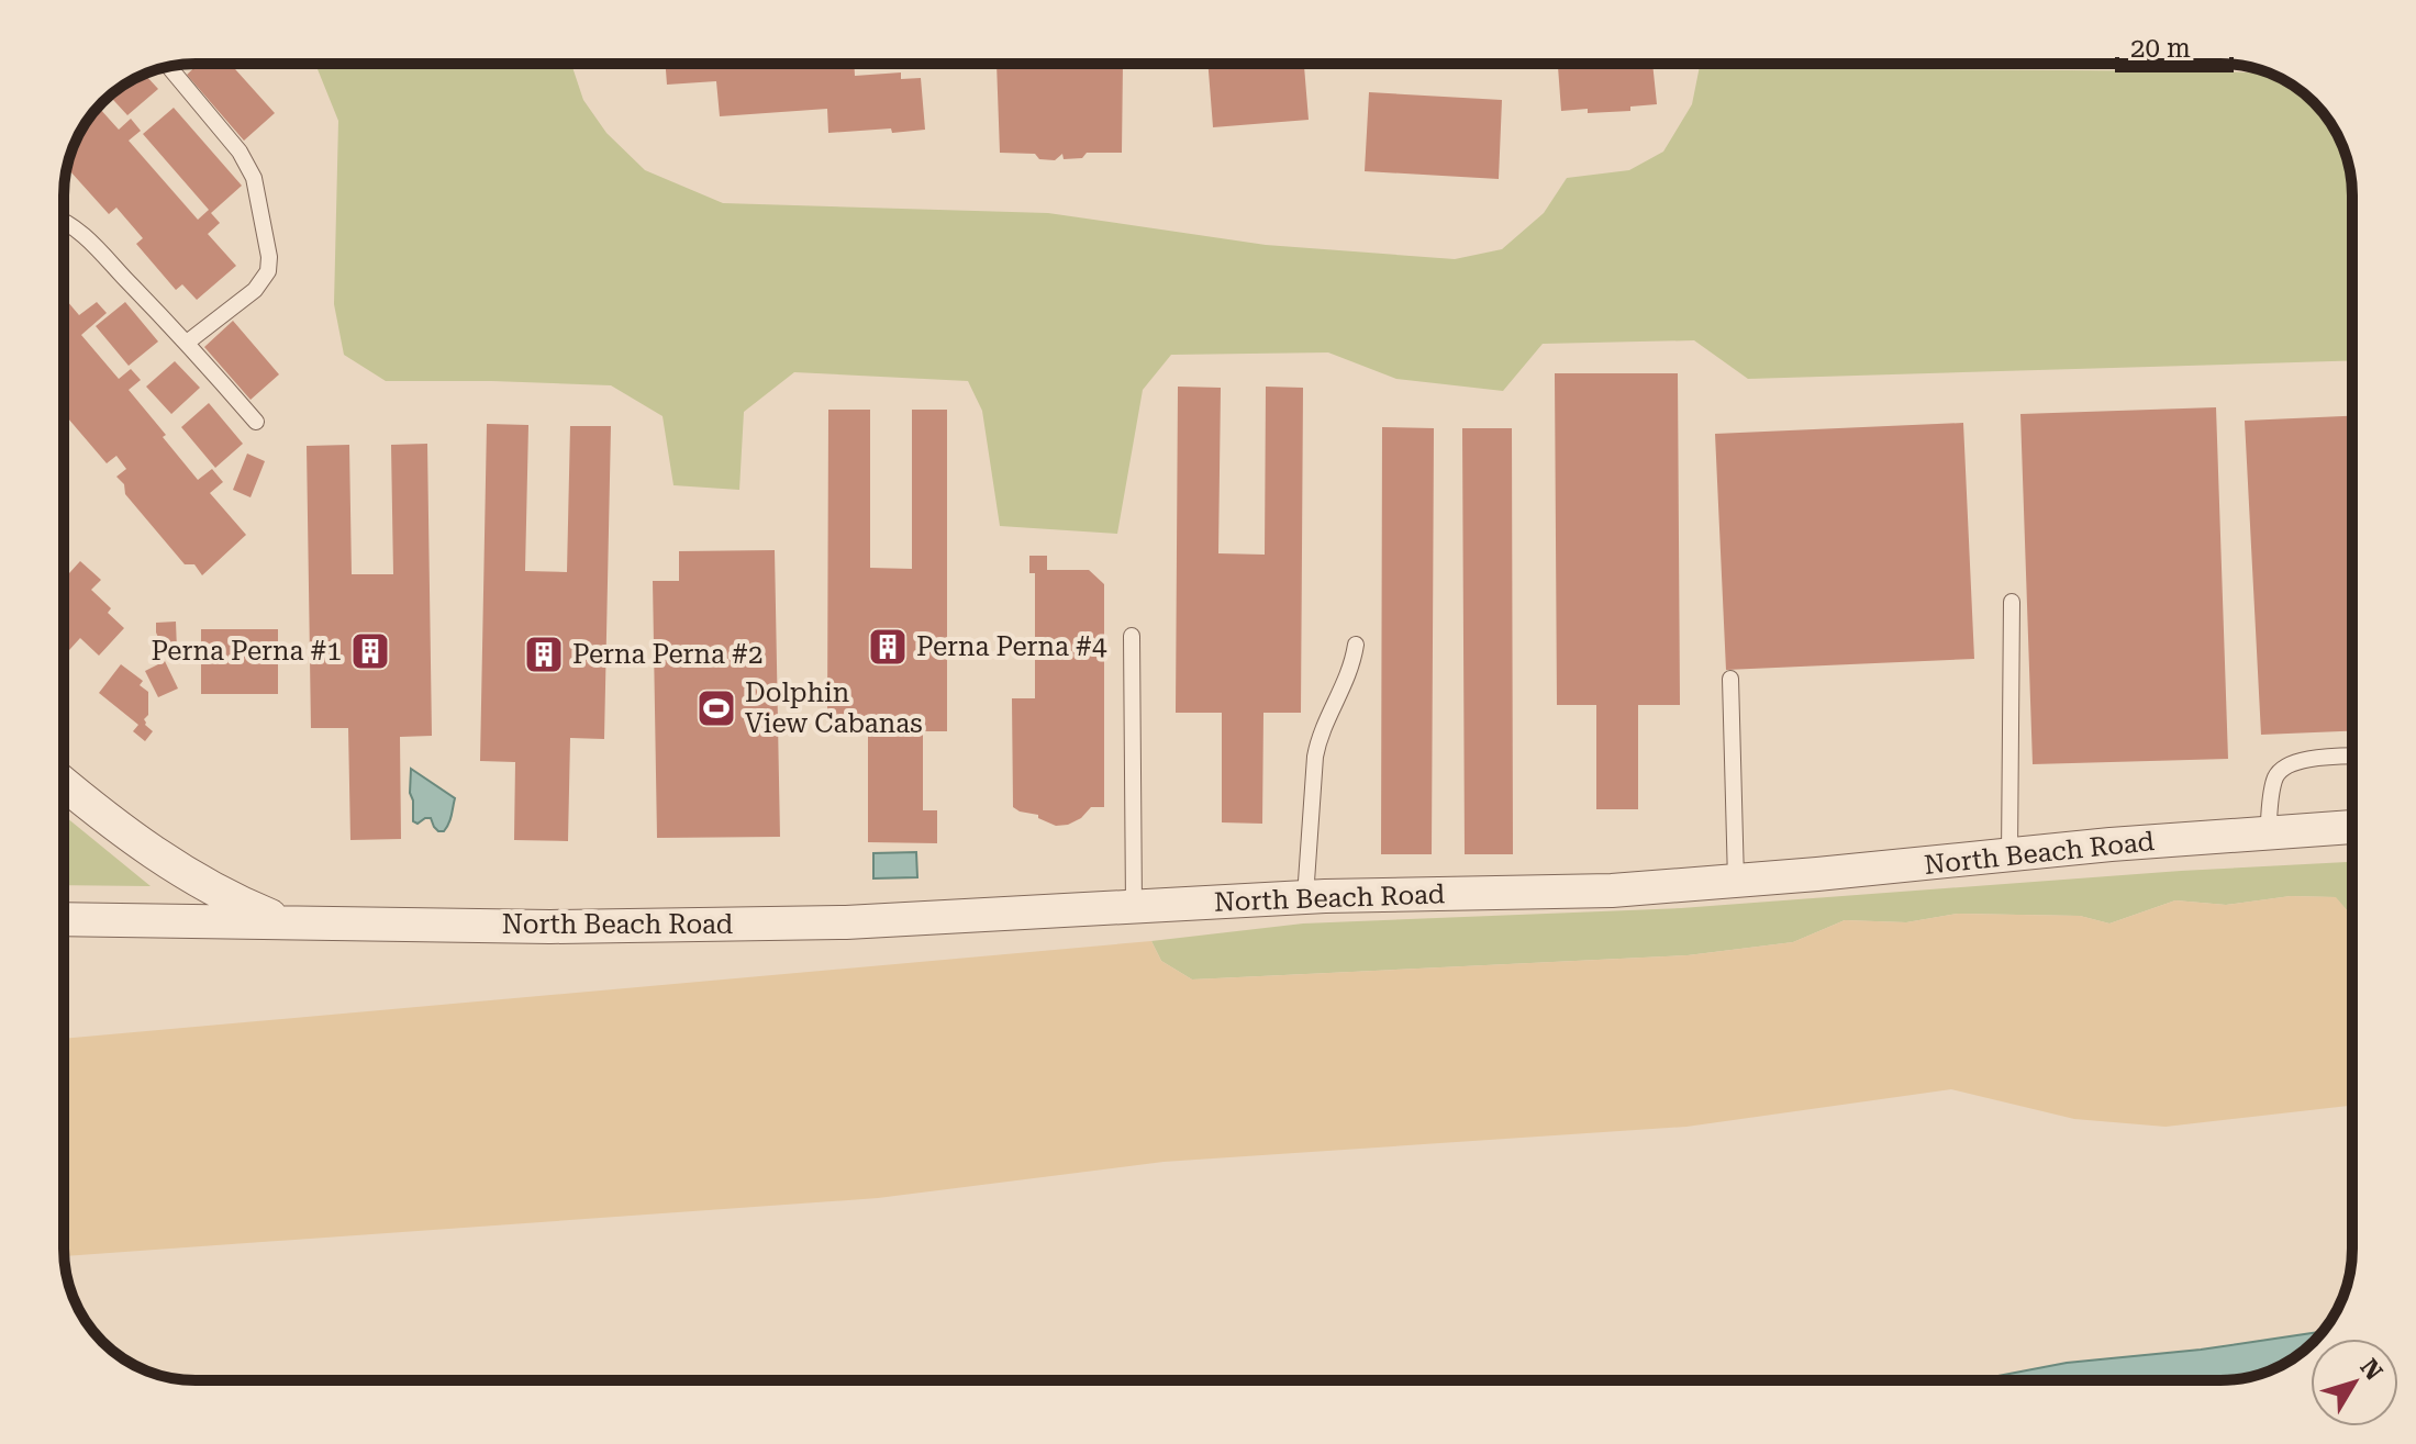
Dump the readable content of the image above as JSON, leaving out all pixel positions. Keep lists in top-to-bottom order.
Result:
{
  "streets": {
    "street": ["North Beach Road"]
  },
  "places": {
    "building": ["Perna Perna #4", "Perna Perna #1", "Perna Perna #2"],
    "sports": ["Dolphin View Cabanas"]
  },
  "scale_bar": "20 m",
  "north": "top right"
}
